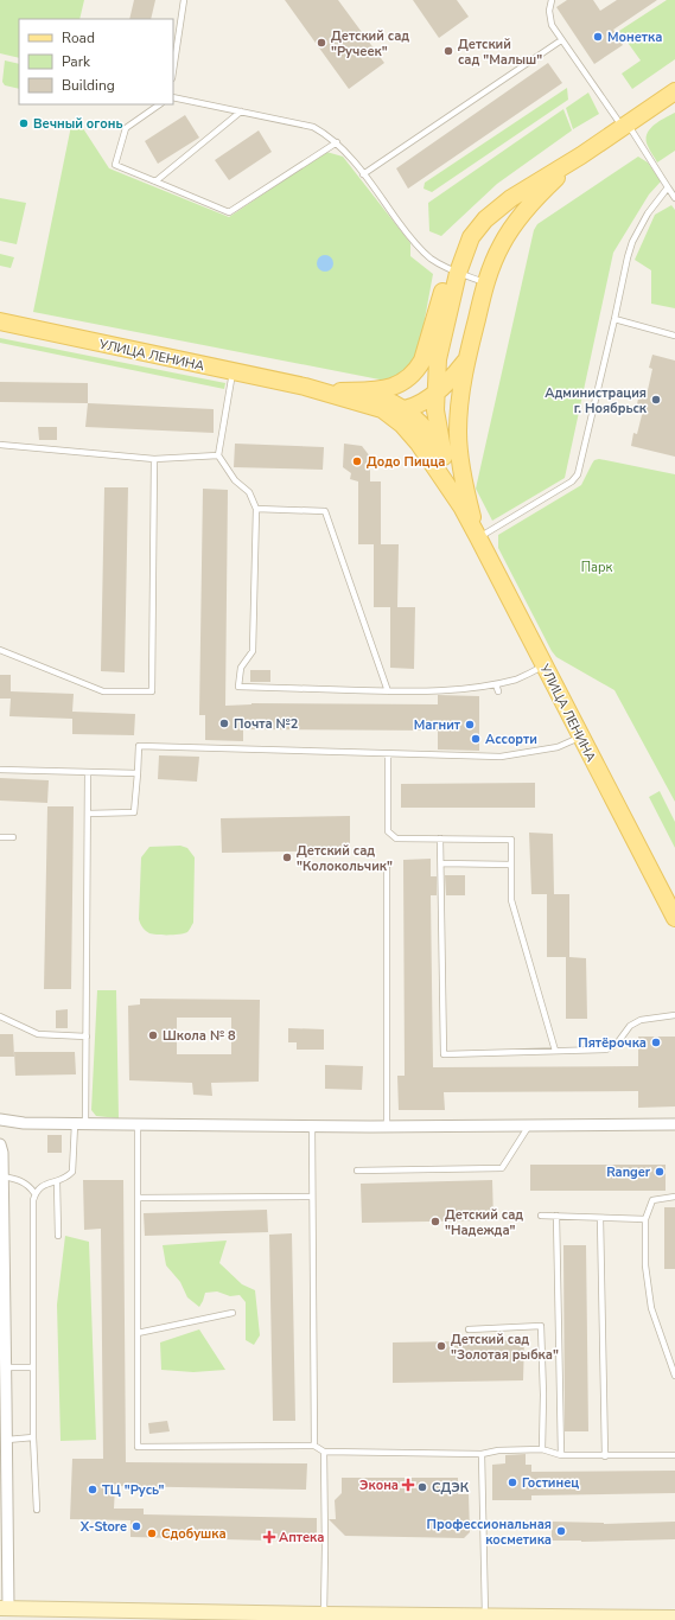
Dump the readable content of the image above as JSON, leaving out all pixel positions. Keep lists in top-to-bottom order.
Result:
{
  "streets": {
    "main road": ["УЛИЦА ЛЕНИНА"]
  },
  "parks": ["Парк"],
  "places": {
    "other": [
      "Монетка",
      "Детский сад \"Ручеек\"",
      "Детский сад \"Малыш\"",
      "Вечный огонь",
      "Администрация г. Ноябрьск",
      "Додо Пицца",
      "Почта №2",
      "Магнит",
      "Ассорти",
      "Детский сад \"Колокольчик\"",
      "Школа № 8",
      "Пятёрочка",
      "Ranger",
      "Детский сад \"Надежда\"",
      "Детский сад \"Золотая рыбка\"",
      "Гостинец",
      "СДЭК",
      "ТЦ \"Русь\"",
      "X-Store",
      "Профессиональная косметика",
      "Сдобушка"
    ],
    "health": ["Экона", "Аптека"]
  },
  "legend": ["Road", "Park", "Building"]
}
